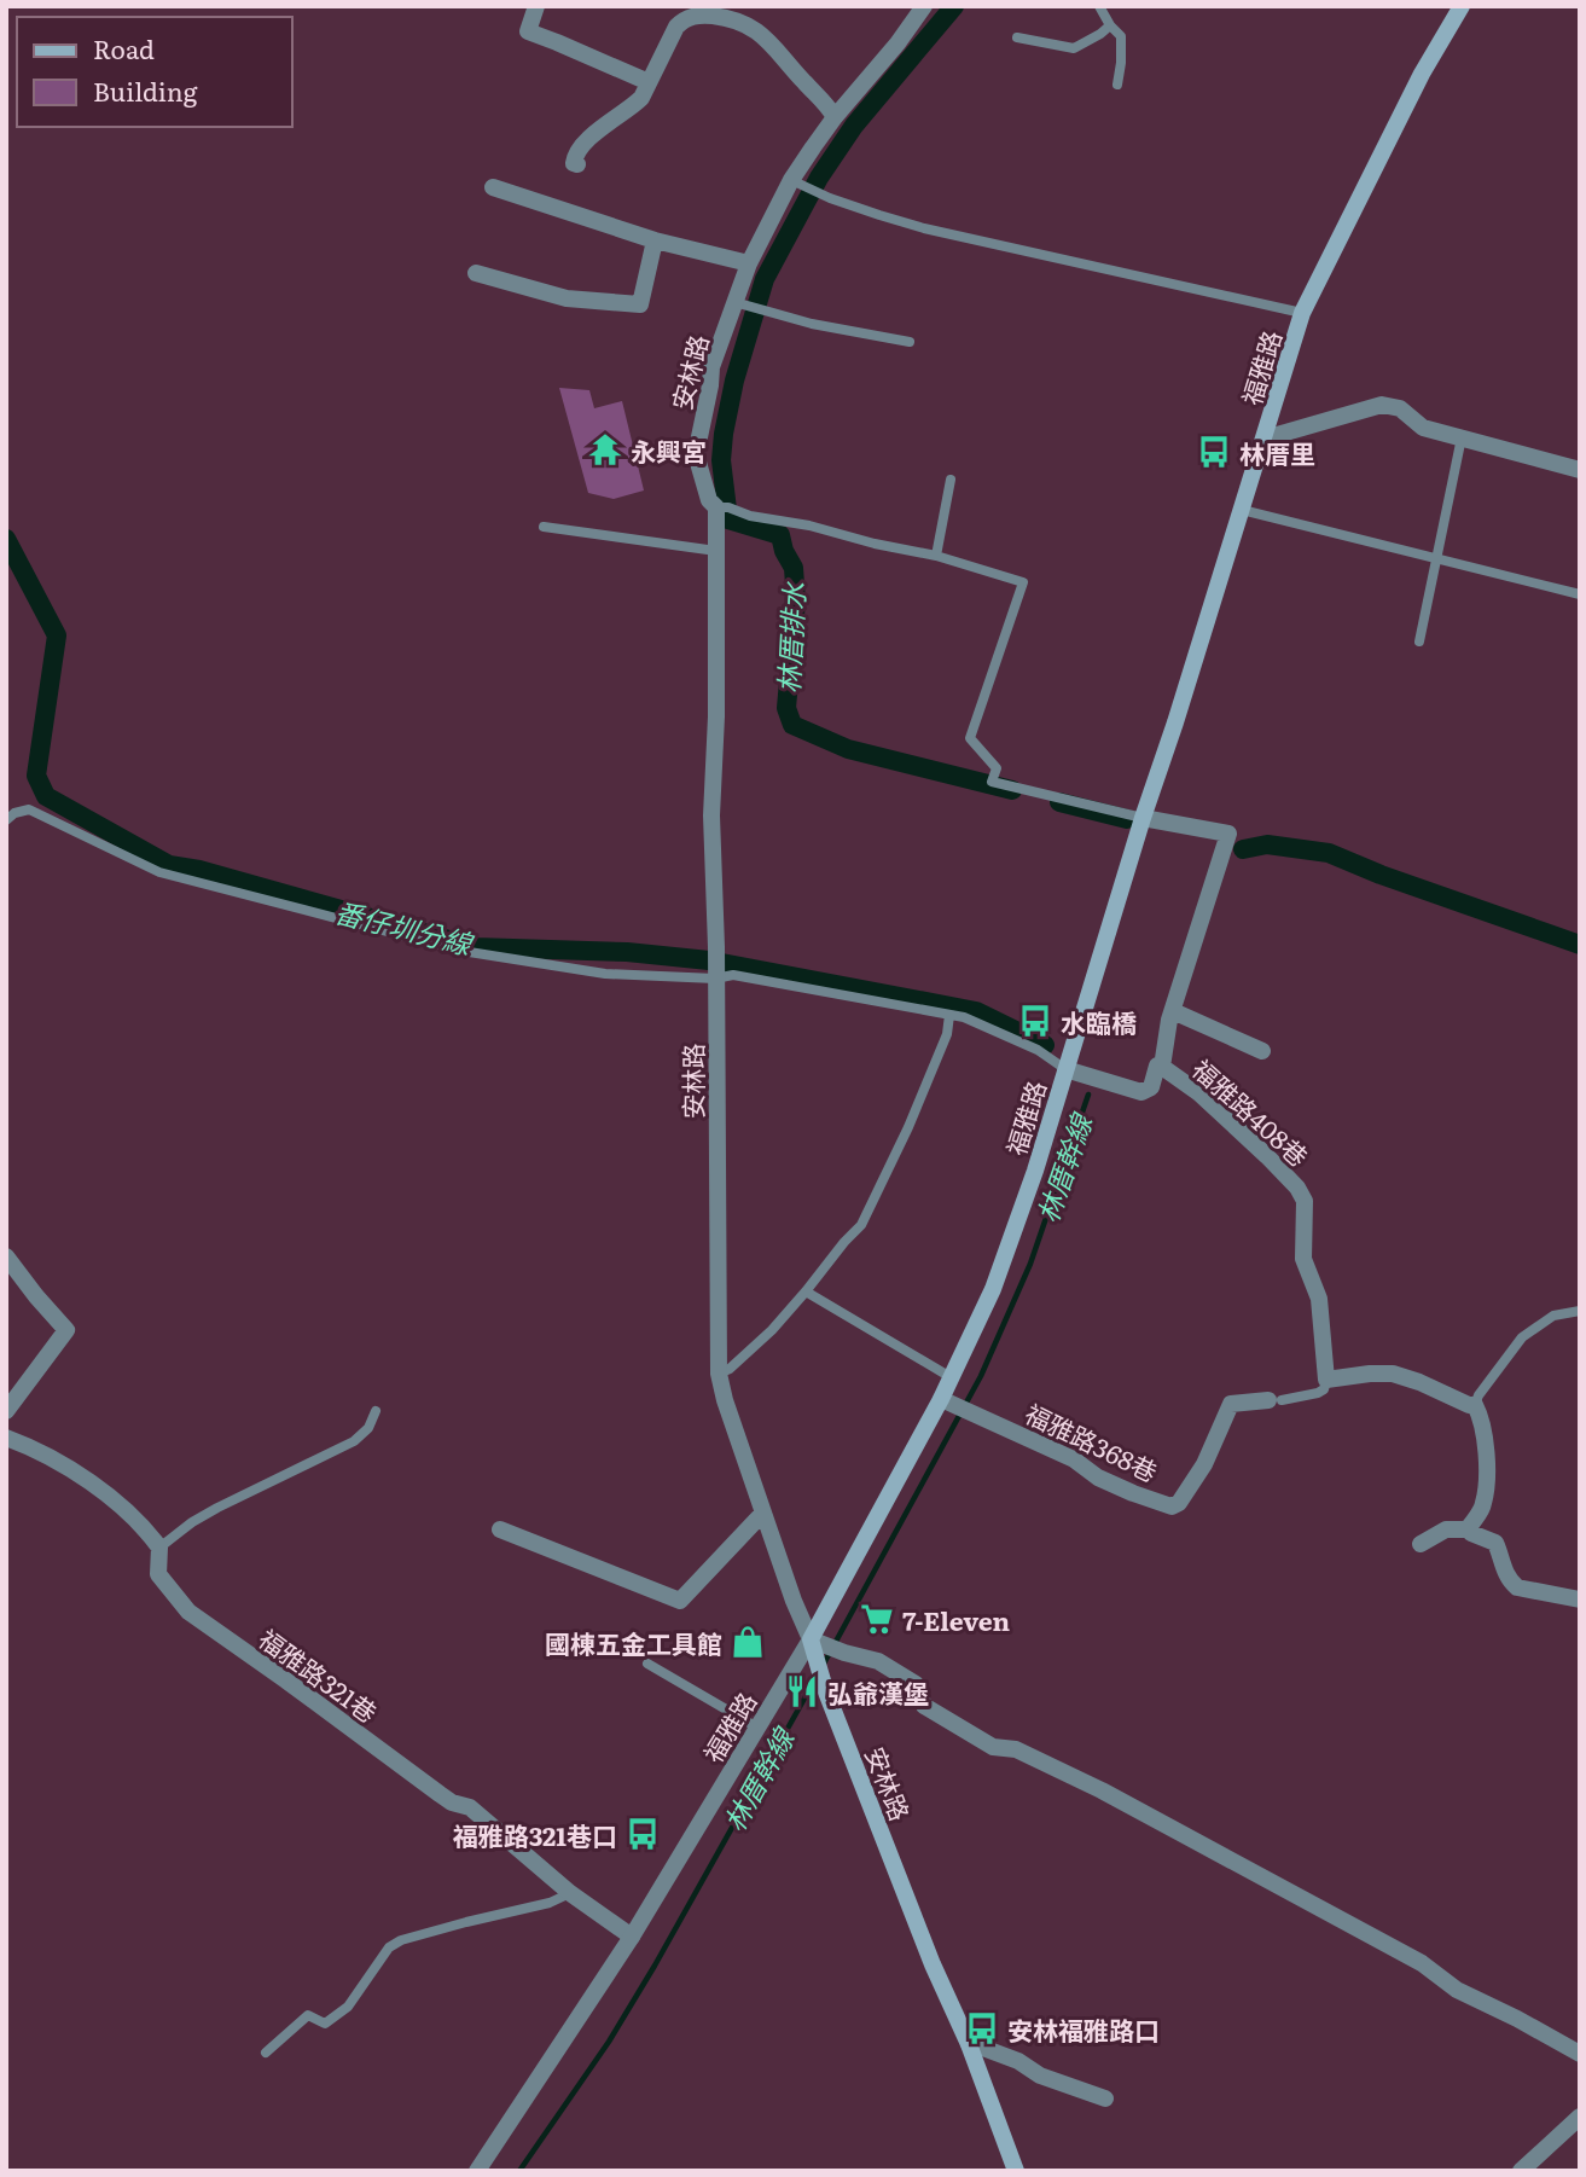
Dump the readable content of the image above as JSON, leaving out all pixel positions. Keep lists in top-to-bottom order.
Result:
{
  "streets": {
    "main road": ["福雅路", "安林路"],
    "street": ["福雅路408巷", "福雅路368巷", "福雅路321巷"]
  },
  "crossings": [
    ["福雅路", "安林路"],
    ["福雅路", "福雅路408巷"],
    ["福雅路", "福雅路368巷"],
    ["福雅路", "福雅路321巷"]
  ],
  "water": ["林厝排水", "番仔圳分線", "林厝幹線"],
  "places": {
    "temple": ["永興宮"],
    "bus stop": [
      "林厝里",
      "水臨橋",
      "福雅路321巷口",
      "安林福雅路口"
    ],
    "supermarket": ["7-Eleven"],
    "shop": ["國棟五金工具館"],
    "restaurant": ["弘爺漢堡"]
  },
  "legend": ["Road", "Building"]
}
